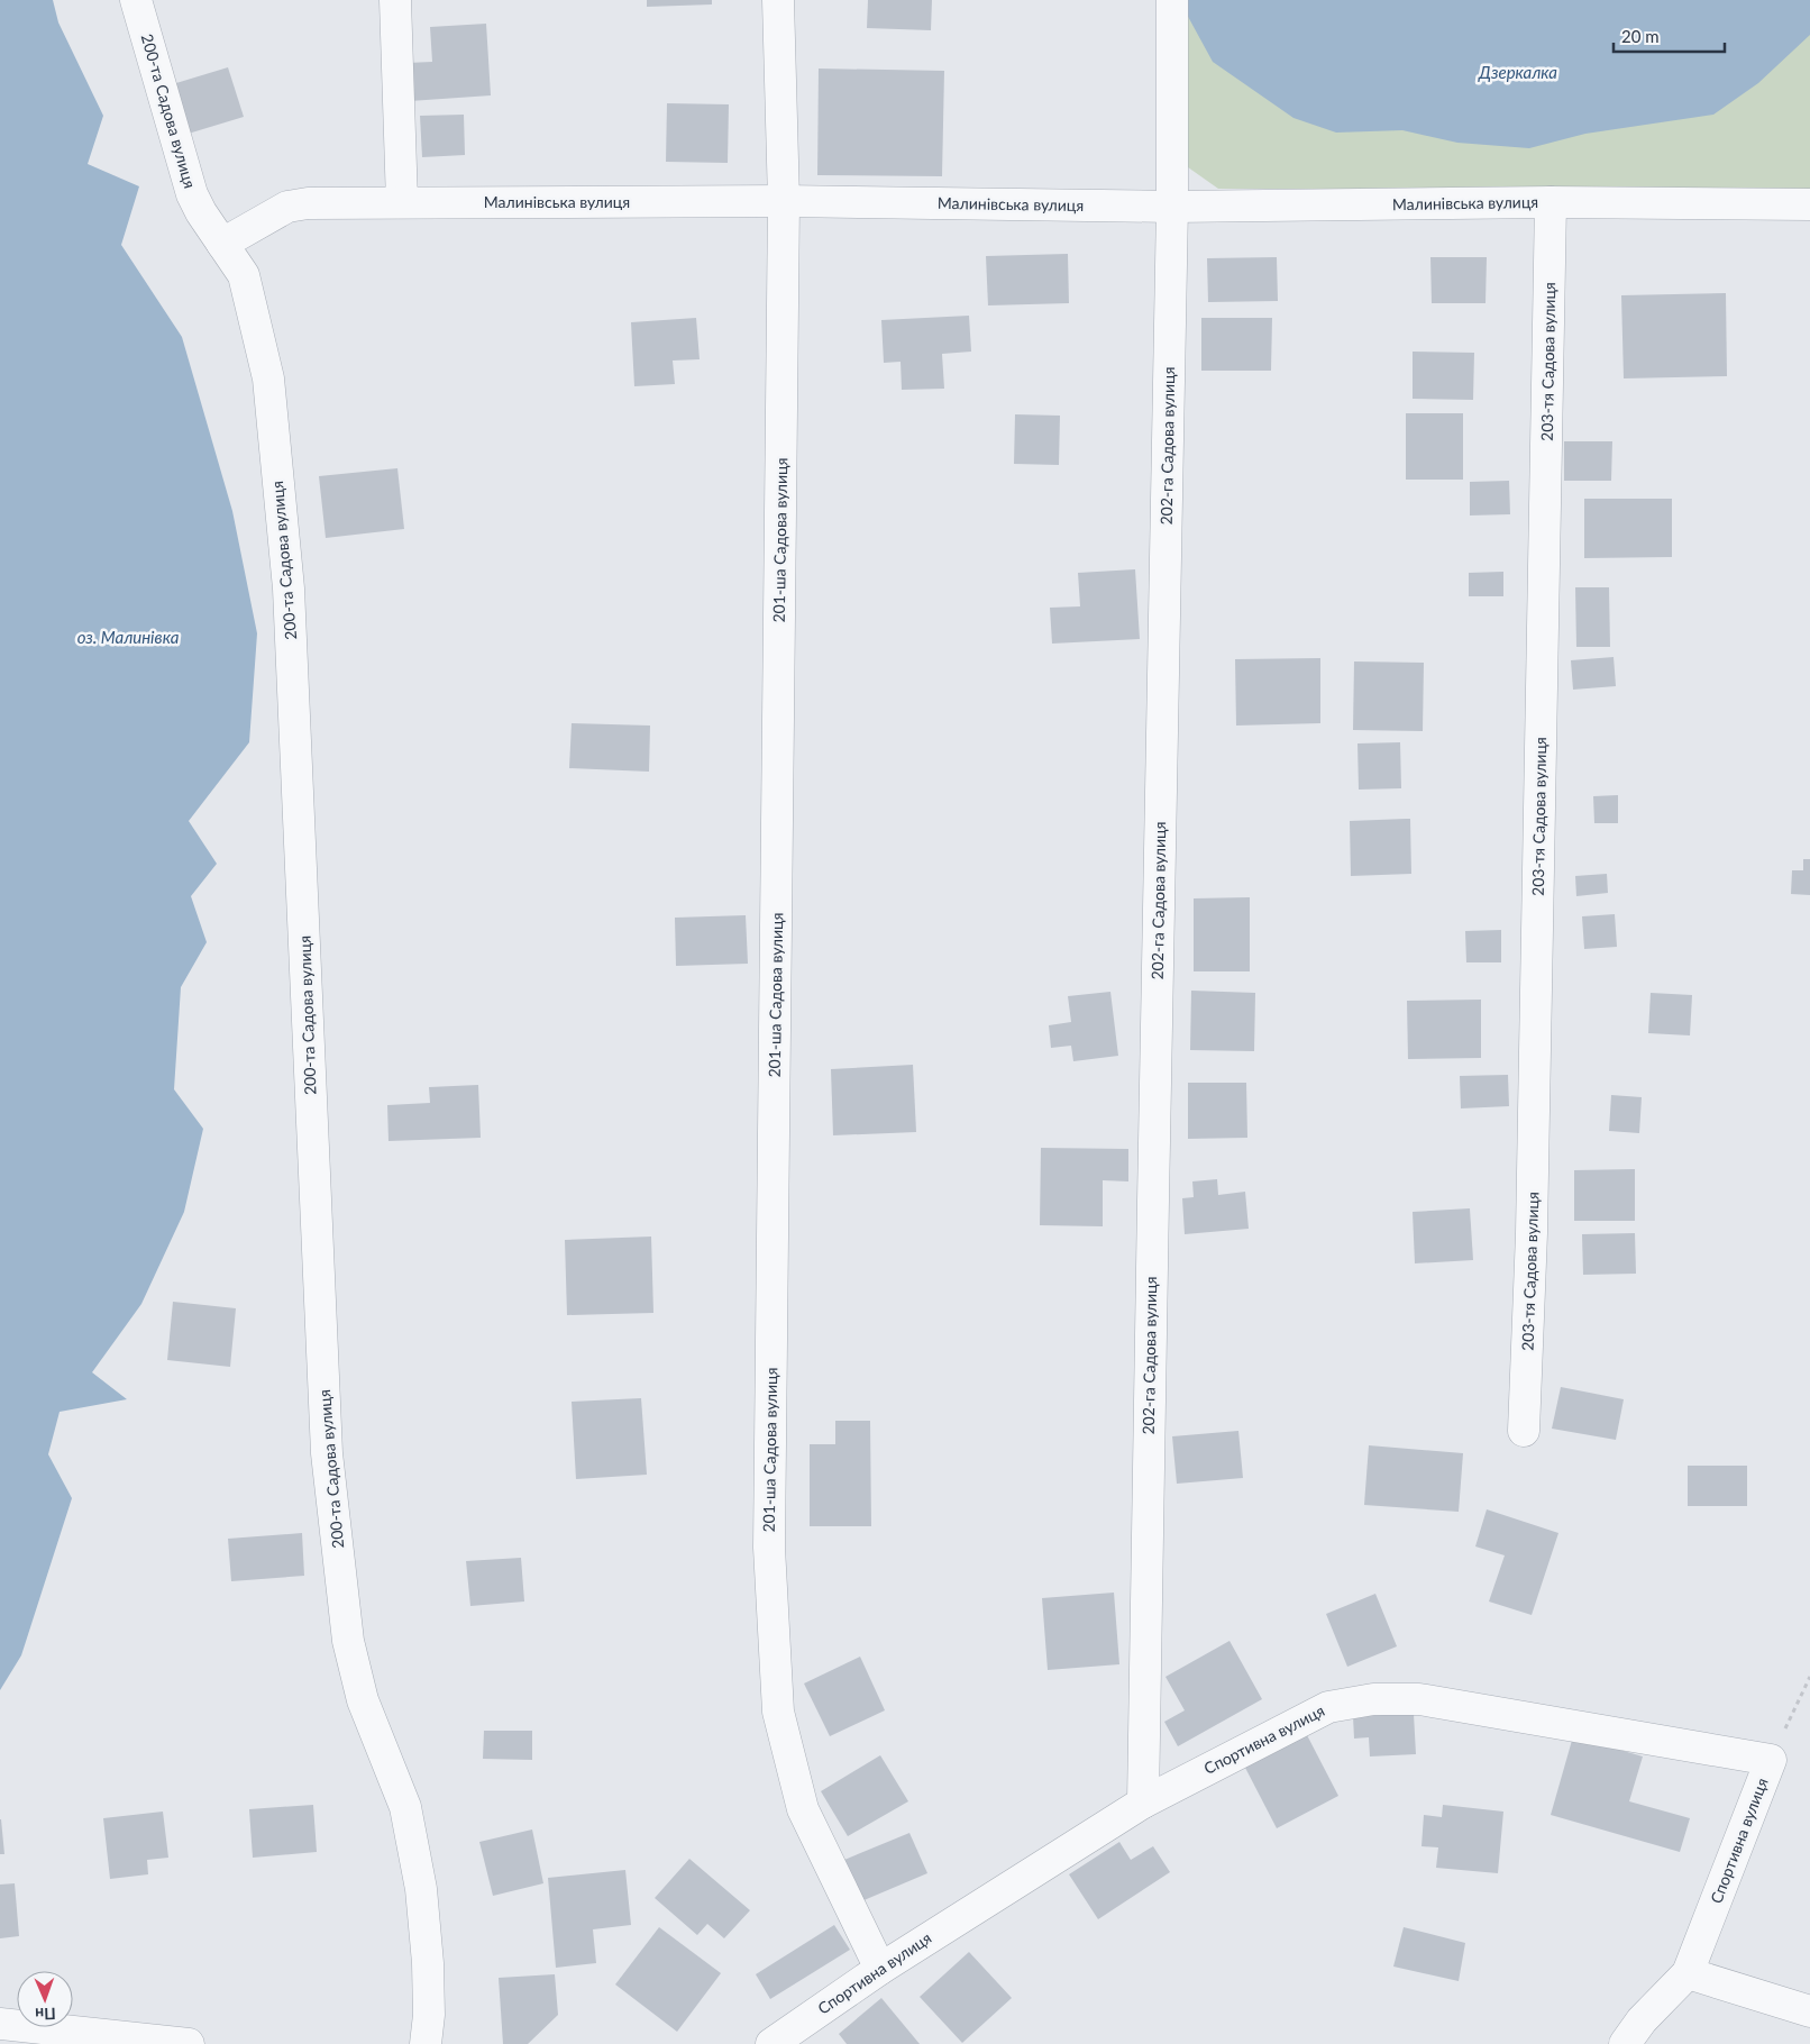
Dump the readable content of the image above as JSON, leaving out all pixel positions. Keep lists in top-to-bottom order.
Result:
{
  "streets": {
    "street": [
      "200-та Садова вулиця",
      "Малинівська вулиця",
      "203-тя Садова вулиця",
      "202-га Садова вулиця",
      "201-ша Садова вулиця",
      "Спортивна вулиця"
    ]
  },
  "crossings": [
    ["200-та Садова вулиця", "Малинівська вулиця"],
    ["Малинівська вулиця", "203-тя Садова вулиця"],
    ["Малинівська вулиця", "202-га Садова вулиця"],
    ["Малинівська вулиця", "201-ша Садова вулиця"],
    ["202-га Садова вулиця", "Спортивна вулиця"],
    ["201-ша Садова вулиця", "Спортивна вулиця"]
  ],
  "water": ["Дзеркалка", "оз. Малинівка"],
  "scale_bar": "20 m",
  "north": "bottom"
}
